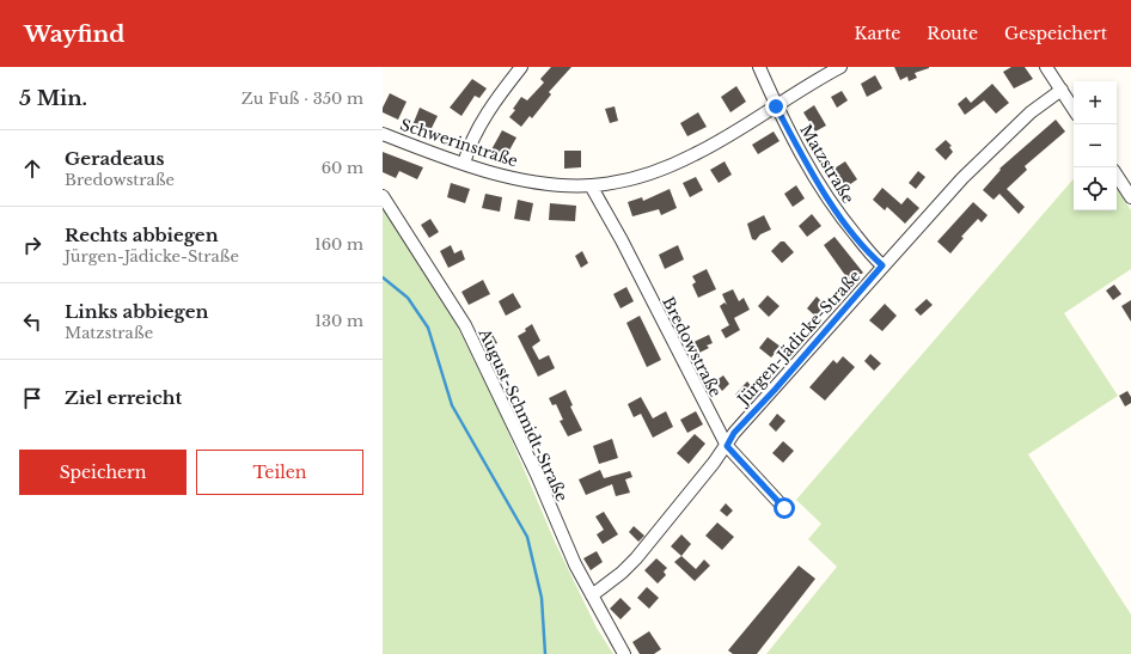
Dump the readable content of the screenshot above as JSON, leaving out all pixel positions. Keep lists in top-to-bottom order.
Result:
{
  "streets": {
    "street": [
      "Schwerinstraße",
      "Matzstraße",
      "Jürgen-Jädicke-Straße",
      "Bredowstraße",
      "August-Schmidt-Straße"
    ]
  },
  "crossings": [
    ["Schwerinstraße", "Matzstraße"],
    ["Schwerinstraße", "Bredowstraße"],
    ["Matzstraße", "Jürgen-Jädicke-Straße"],
    ["Jürgen-Jädicke-Straße", "Bredowstraße"],
    ["Jürgen-Jädicke-Straße", "August-Schmidt-Straße"]
  ],
  "page": {
    "header": "Wayfind",
    "nav": ["Karte", "Route", "Gespeichert"],
    "heading": ["5 Min.", "Zu Fuß · 350 m"],
    "map_buttons": ["+", "−"],
    "list": [
      ["Geradeaus", "Bredowstraße", "60 m"],
      ["Rechts abbiegen", "Jürgen-Jädicke-Straße", "160 m"],
      ["Links abbiegen", "Matzstraße", "130 m"],
      "Ziel erreicht"
    ],
    "buttons": ["Speichern", "Teilen"]
  }
}
